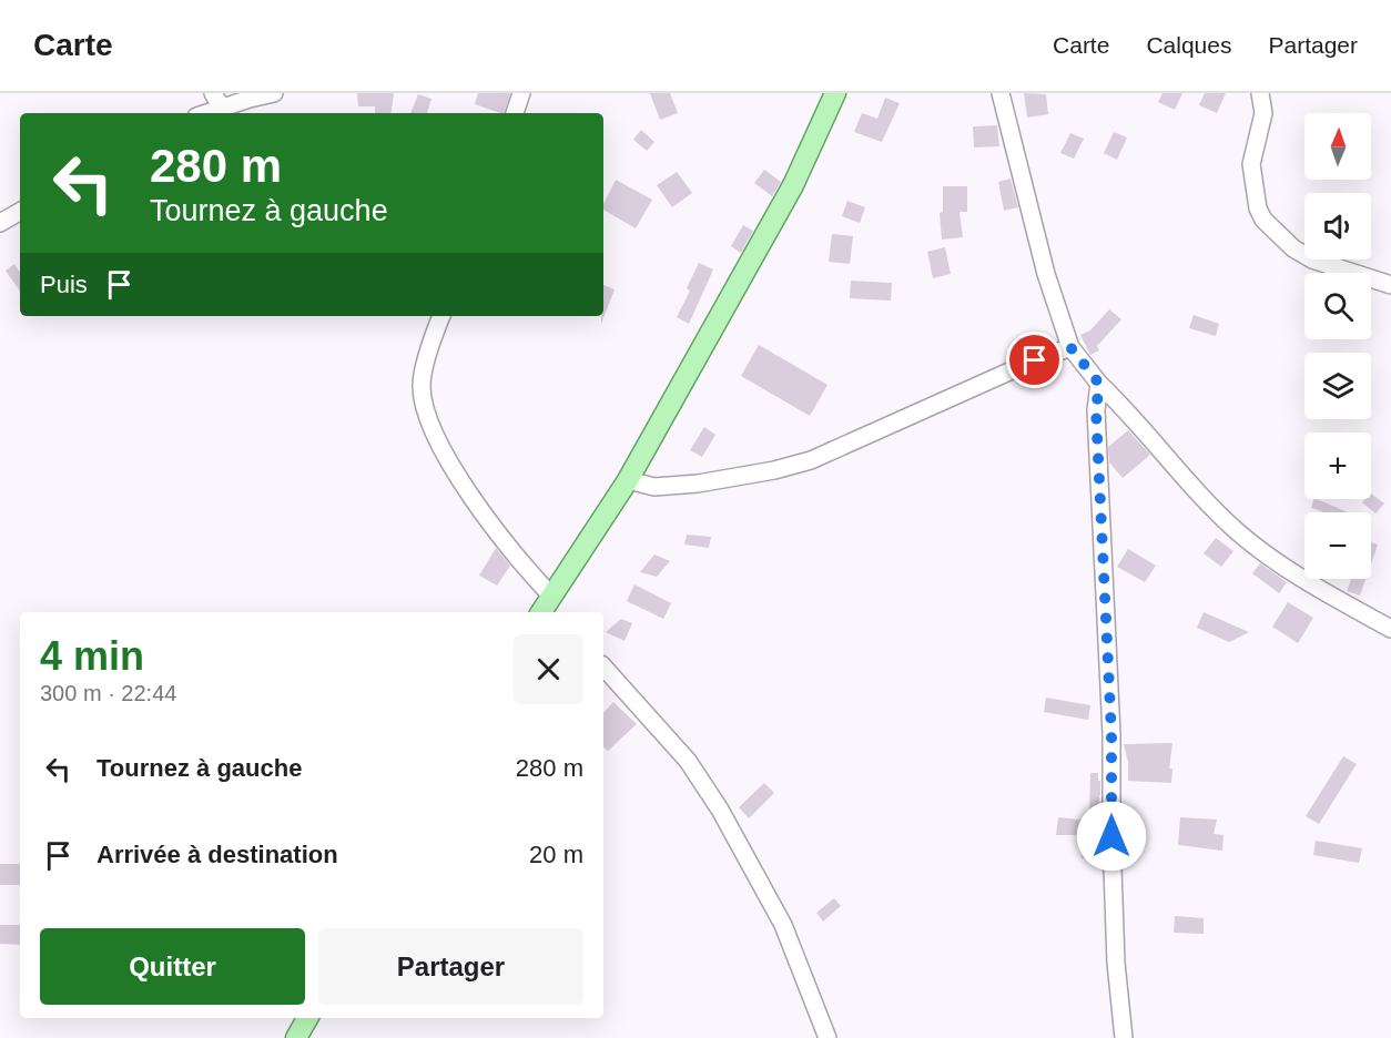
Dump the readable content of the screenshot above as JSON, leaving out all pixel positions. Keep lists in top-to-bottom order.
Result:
{
  "north": "top",
  "page": {
    "header": "Carte",
    "nav": ["Carte", "Calques", "Partager"],
    "map_buttons": ["+", "−"],
    "turn": ["280 m", "Tournez à gauche"],
    "then": "Puis",
    "heading": ["4 min", "300 m · 22:44"],
    "list": [
      {
        "name": "Tournez à gauche",
        "value": "280 m"
      },
      {
        "name": "Arrivée à destination",
        "value": "20 m"
      }
    ],
    "buttons": ["Quitter", "Partager"]
  }
}
